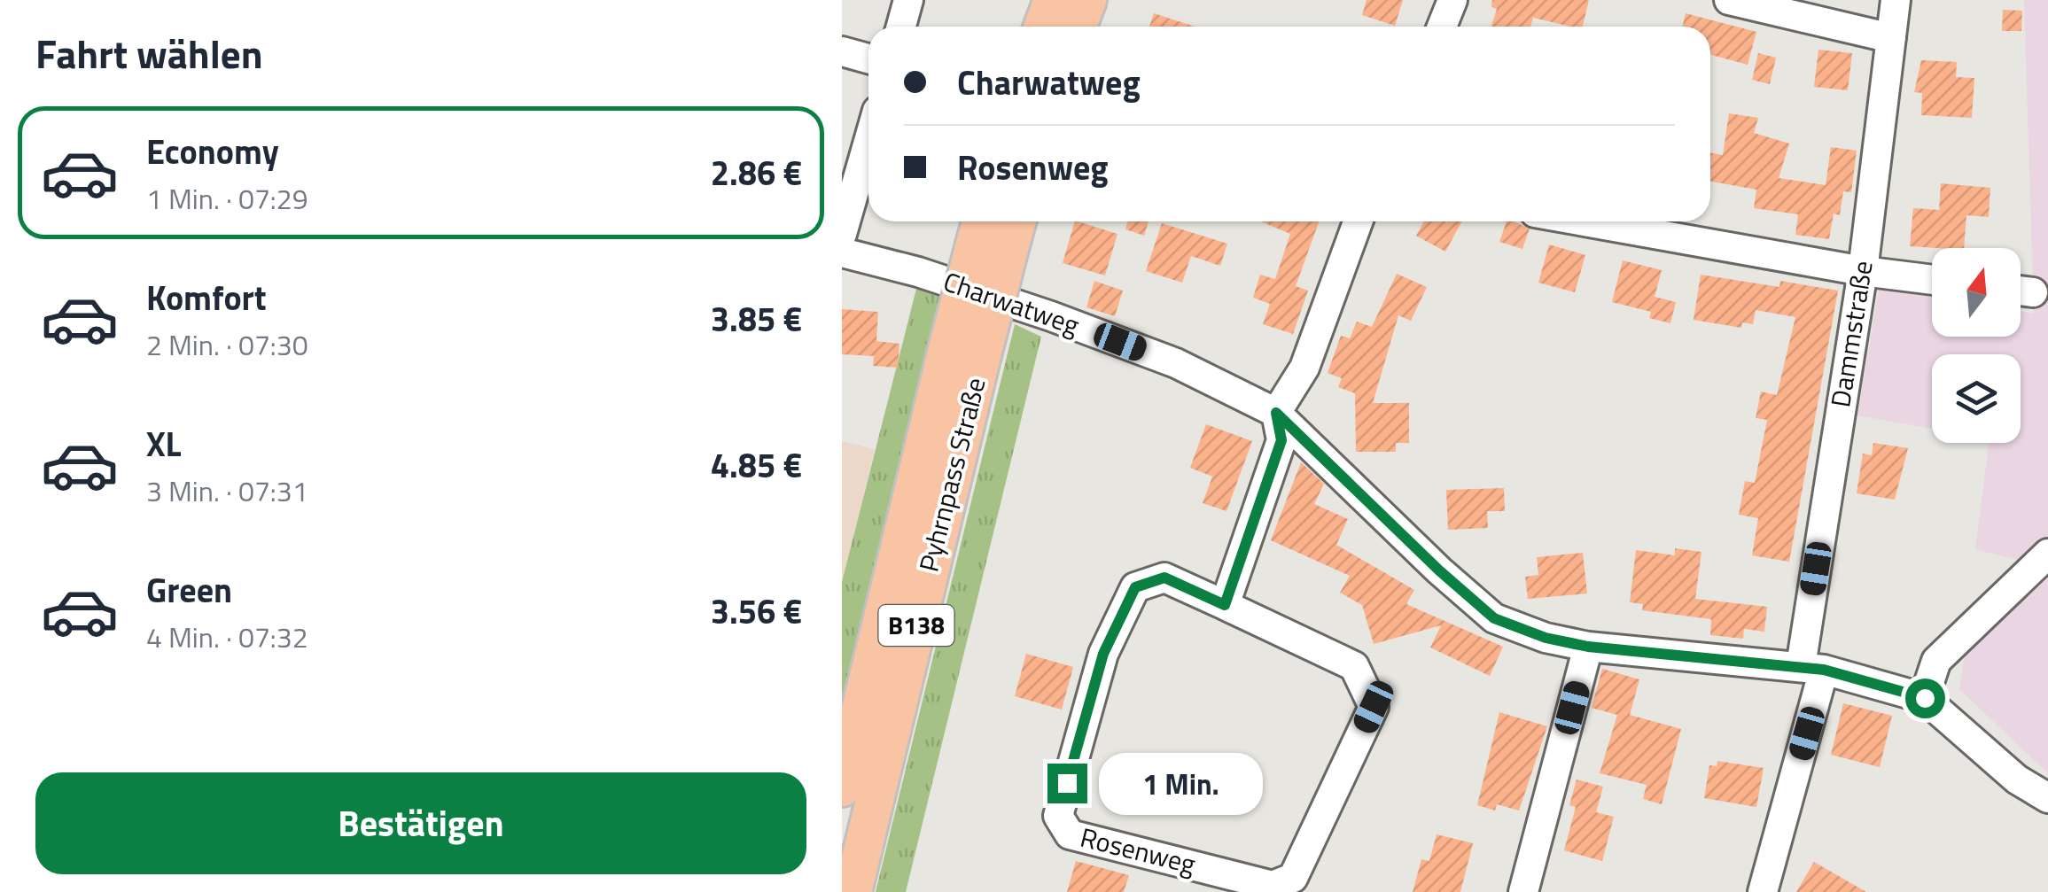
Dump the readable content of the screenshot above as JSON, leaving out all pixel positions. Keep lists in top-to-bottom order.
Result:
{
  "streets": {
    "main road": ["Pyhrnpass Straße", "B138"],
    "street": ["Charwatweg", "Dammstraße", "Rosenweg"]
  },
  "crossings": [
    ["Charwatweg", "Dammstraße"]
  ],
  "north": "top",
  "page": {
    "heading": "Fahrt wählen",
    "banner": ["Charwatweg", "Rosenweg"],
    "list": [
      {
        "name": "Economy",
        "note": "1 Min. · 07:29",
        "value": "2.86 €"
      },
      {
        "name": "Komfort",
        "note": "2 Min. · 07:30",
        "value": "3.85 €"
      },
      {
        "name": "XL",
        "note": "3 Min. · 07:31",
        "value": "4.85 €"
      },
      {
        "name": "Green",
        "note": "4 Min. · 07:32",
        "value": "3.56 €"
      }
    ],
    "bubble": "1 Min.",
    "buttons": "Bestätigen"
  }
}
